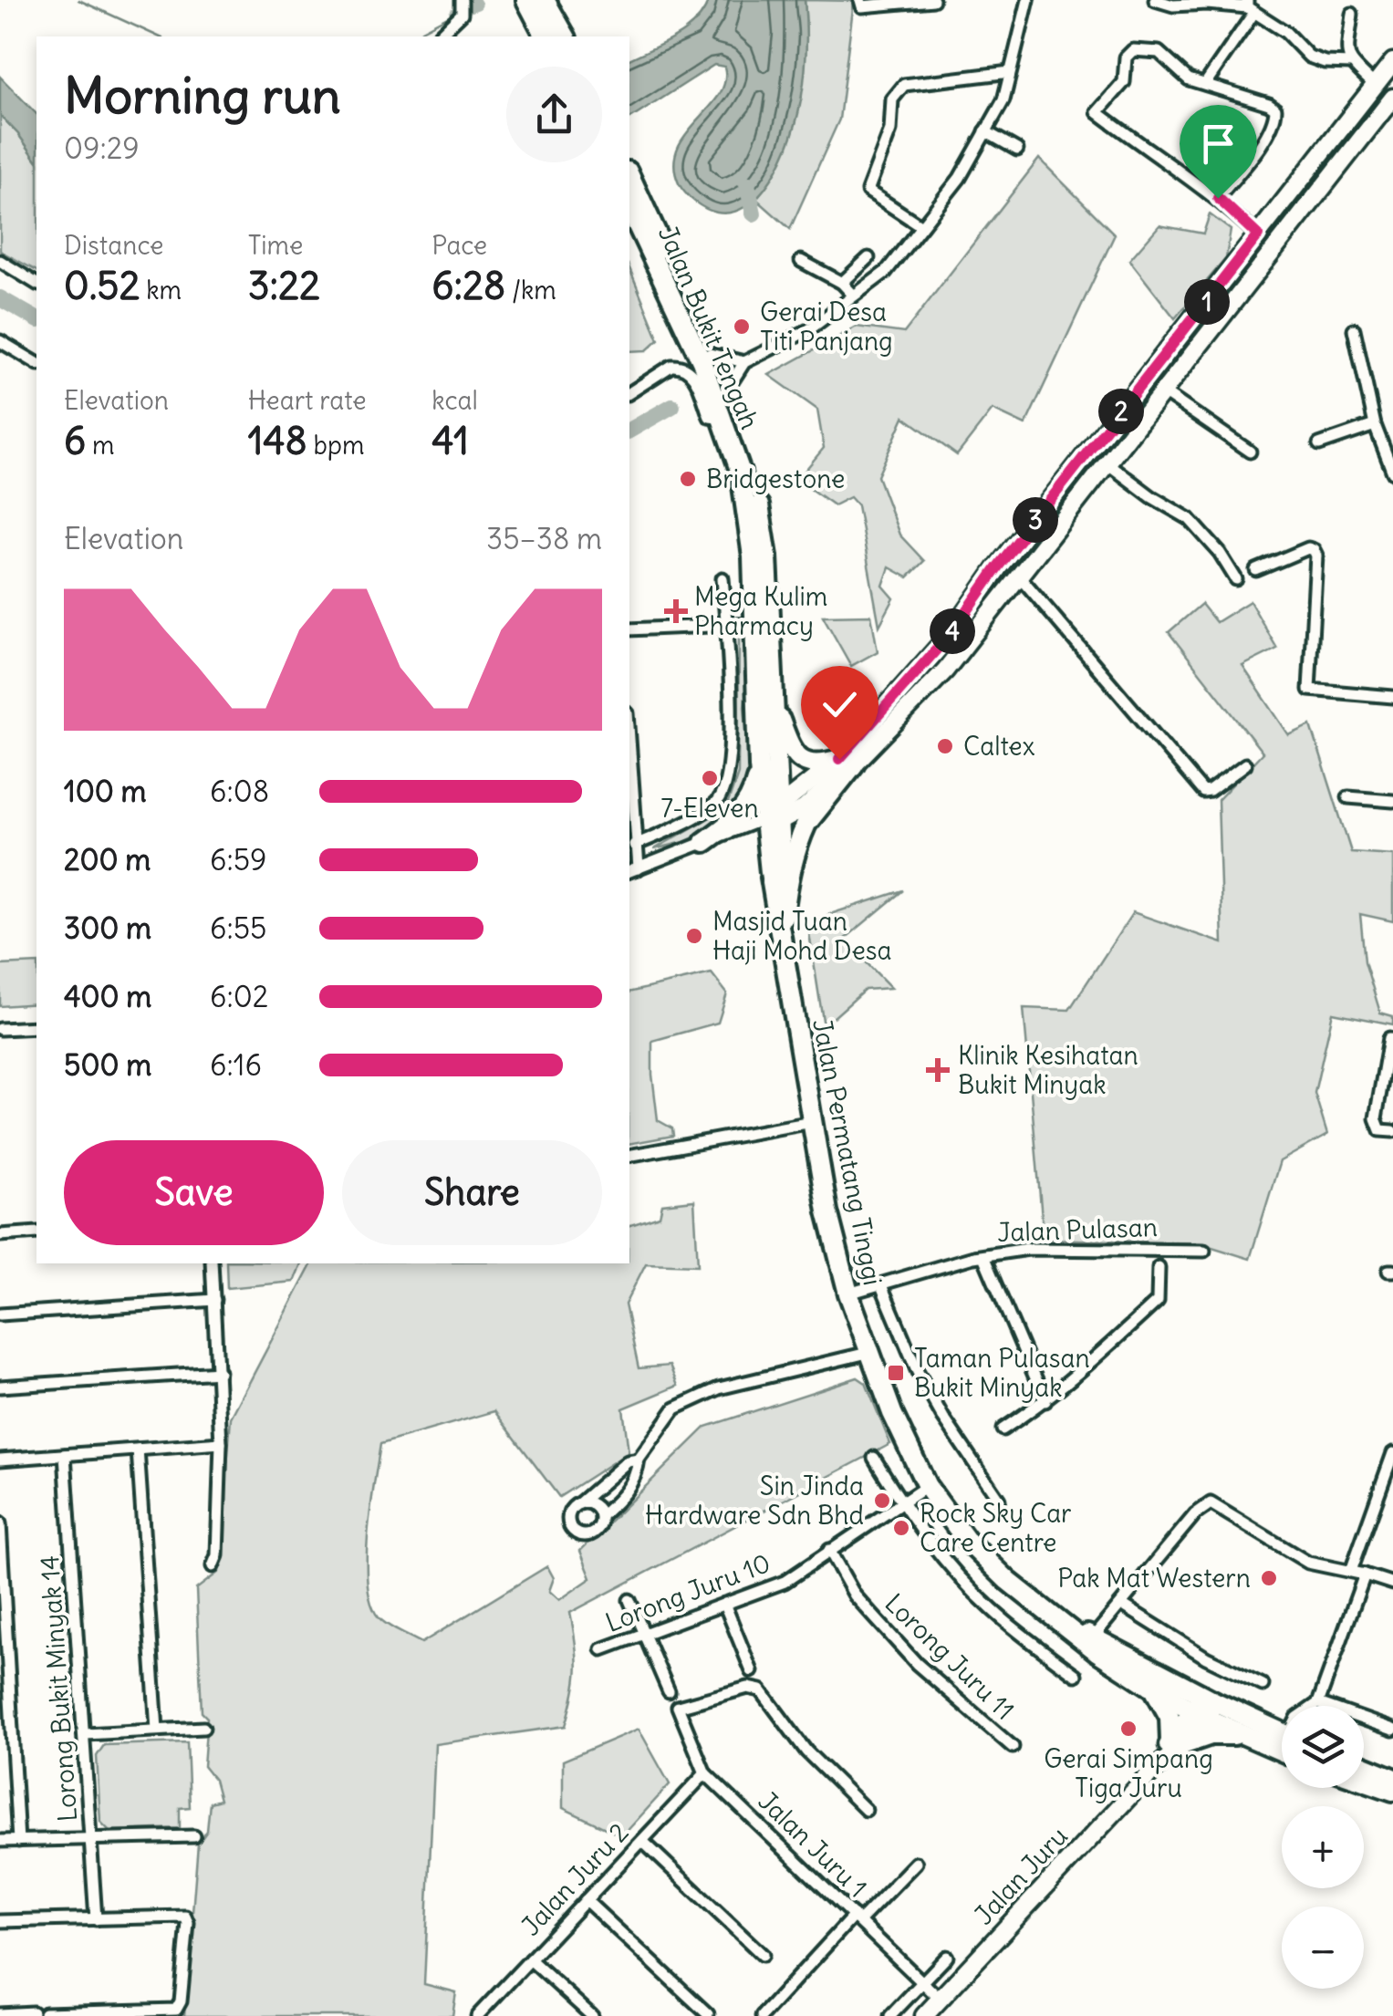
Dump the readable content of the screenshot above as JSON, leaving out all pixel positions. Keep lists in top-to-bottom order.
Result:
{
  "streets": {
    "highway": ["Jalan Bukit Tengah", "Jalan Permatang Tinggi"],
    "main road": ["Jalan Juru"],
    "street": [
      "Jalan Pulasan",
      "Lorong Juru 10",
      "Lorong Juru 11",
      "Lorong Bukit Minyak 14",
      "Jalan Juru 1",
      "Jalan Juru 2"
    ]
  },
  "crossings": [
    ["Jalan Bukit Tengah", "Jalan Permatang Tinggi"],
    ["Jalan Permatang Tinggi", "Jalan Pulasan"],
    ["Jalan Permatang Tinggi", "Lorong Juru 10"],
    ["Jalan Permatang Tinggi", "Jalan Juru"],
    ["Lorong Juru 10", "Lorong Juru 11"],
    ["Jalan Juru 1", "Jalan Juru"],
    ["Jalan Juru 1", "Jalan Juru 2"]
  ],
  "places": {
    "other": [
      "Gerai Desa Titi Panjang",
      "Bridgestone",
      "Caltex",
      "7-Eleven",
      "Masjid Tuan Haji Mohd Desa",
      "Sin Jinda Hardware Sdn Bhd",
      "Rock Sky Car Care Centre",
      "Pak Mat Western",
      "Gerai Simpang Tiga Juru"
    ],
    "health": ["Mega Kulim Pharmacy", "Klinik Kesihatan Bukit Minyak"],
    "transit": ["Taman Pulasan Bukit Minyak"]
  },
  "page": {
    "heading": ["Morning run", "09:29"],
    "stats": [
      ["Distance", "0.52 km"],
      ["Time", "3:22"],
      ["Pace", "6:28 /km"],
      ["Elevation", "6 m"],
      ["Heart rate", "148 bpm"],
      ["kcal", "41"]
    ],
    "pins": [
      "1",
      "2",
      "3",
      "4"
    ],
    "chart": ["Elevation", "35–38 m"],
    "list": [
      {
        "name": "100 m",
        "note": "6:08"
      },
      {
        "name": "200 m",
        "note": "6:59"
      },
      {
        "name": "300 m",
        "note": "6:55"
      },
      {
        "name": "400 m",
        "note": "6:02"
      },
      {
        "name": "500 m",
        "note": "6:16"
      }
    ],
    "buttons": ["Save", "Share"],
    "map_buttons": ["+", "−"]
  }
}
